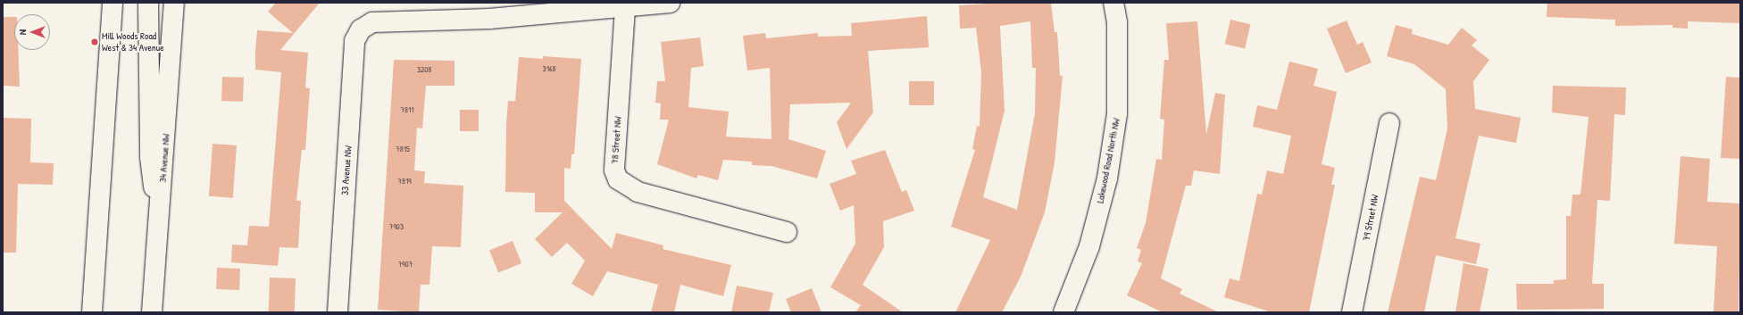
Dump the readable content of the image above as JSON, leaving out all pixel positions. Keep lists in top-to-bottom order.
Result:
{
  "streets": {
    "street": [
      "78 Street NW",
      "34 Avenue NW",
      "Lakewood Road North NW",
      "33 Avenue NW",
      "79 Street NW"
    ]
  },
  "crossings": [
    ["78 Street NW", "33 Avenue NW"]
  ],
  "places": ["Mill Woods Road West & 34 Avenue"],
  "house_numbers": [
    "3168",
    "3208",
    "7811",
    "7815",
    "7819",
    "7903",
    "7907"
  ],
  "north": "left"
}
